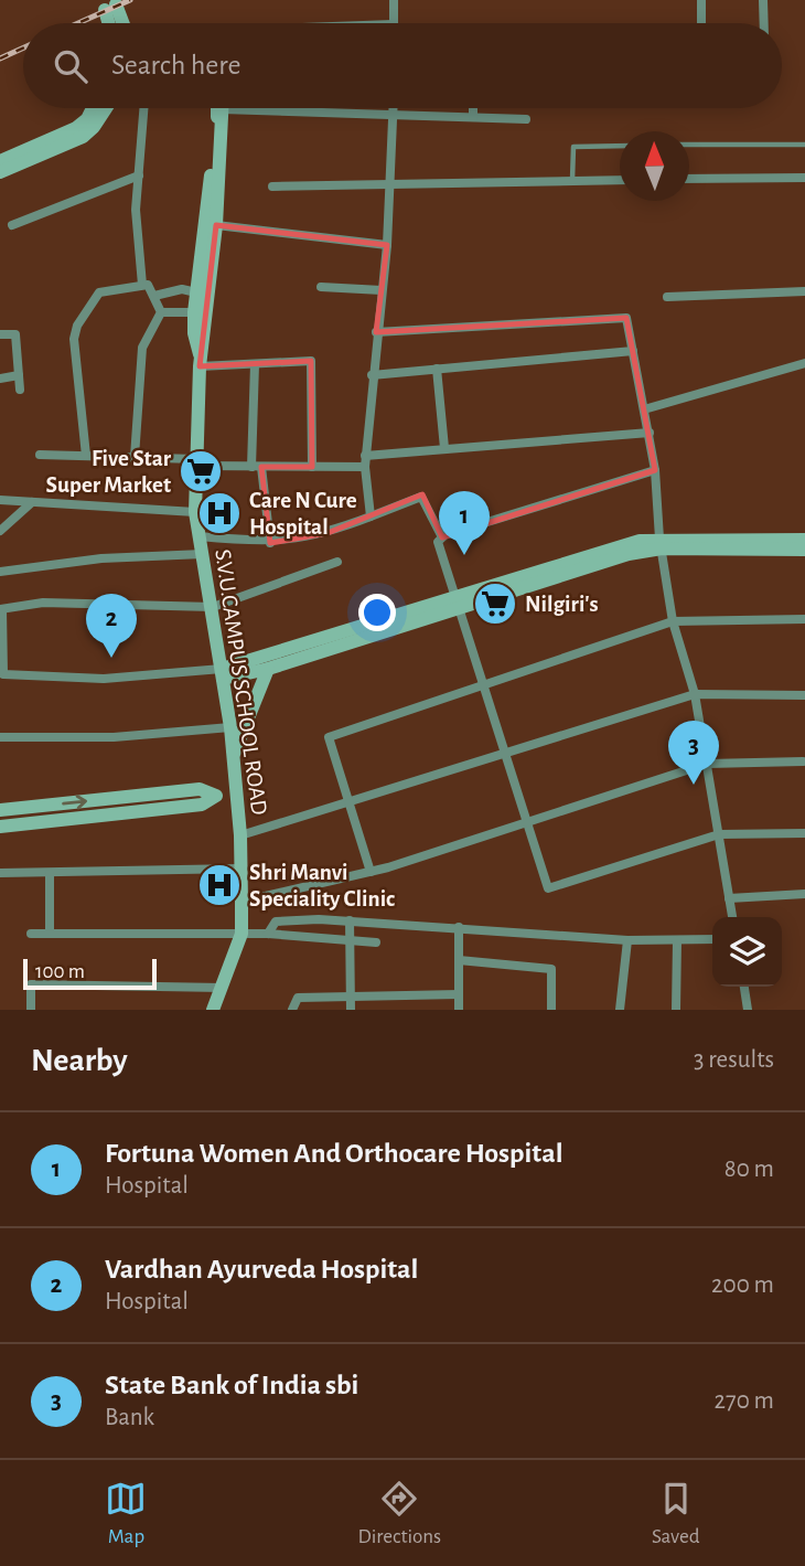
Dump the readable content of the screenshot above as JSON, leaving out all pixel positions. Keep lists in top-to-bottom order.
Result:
{
  "streets": {
    "street": ["S.V.U.CAMPUS SCHOOL ROAD"]
  },
  "places": {
    "supermarket": ["Five Star Super Market", "Nilgiri's"],
    "hospital": ["Care N Cure Hospital", "Shri Manvi Speciality Clinic"]
  },
  "scale_bar": "100 m",
  "north": "top",
  "page": {
    "search": "Search here",
    "pins": ["1", "2", "3"],
    "scale": "100 m",
    "heading": ["Nearby", "3 results"],
    "list": [
      {
        "mark": "1",
        "name": "Fortuna Women And Orthocare Hospital",
        "note": "Hospital",
        "value": "80 m"
      },
      {
        "mark": "2",
        "name": "Vardhan Ayurveda Hospital",
        "note": "Hospital",
        "value": "200 m"
      },
      {
        "mark": "3",
        "name": "State Bank of India sbi",
        "note": "Bank",
        "value": "270 m"
      }
    ],
    "nav": ["Map", "Directions", "Saved"]
  }
}
